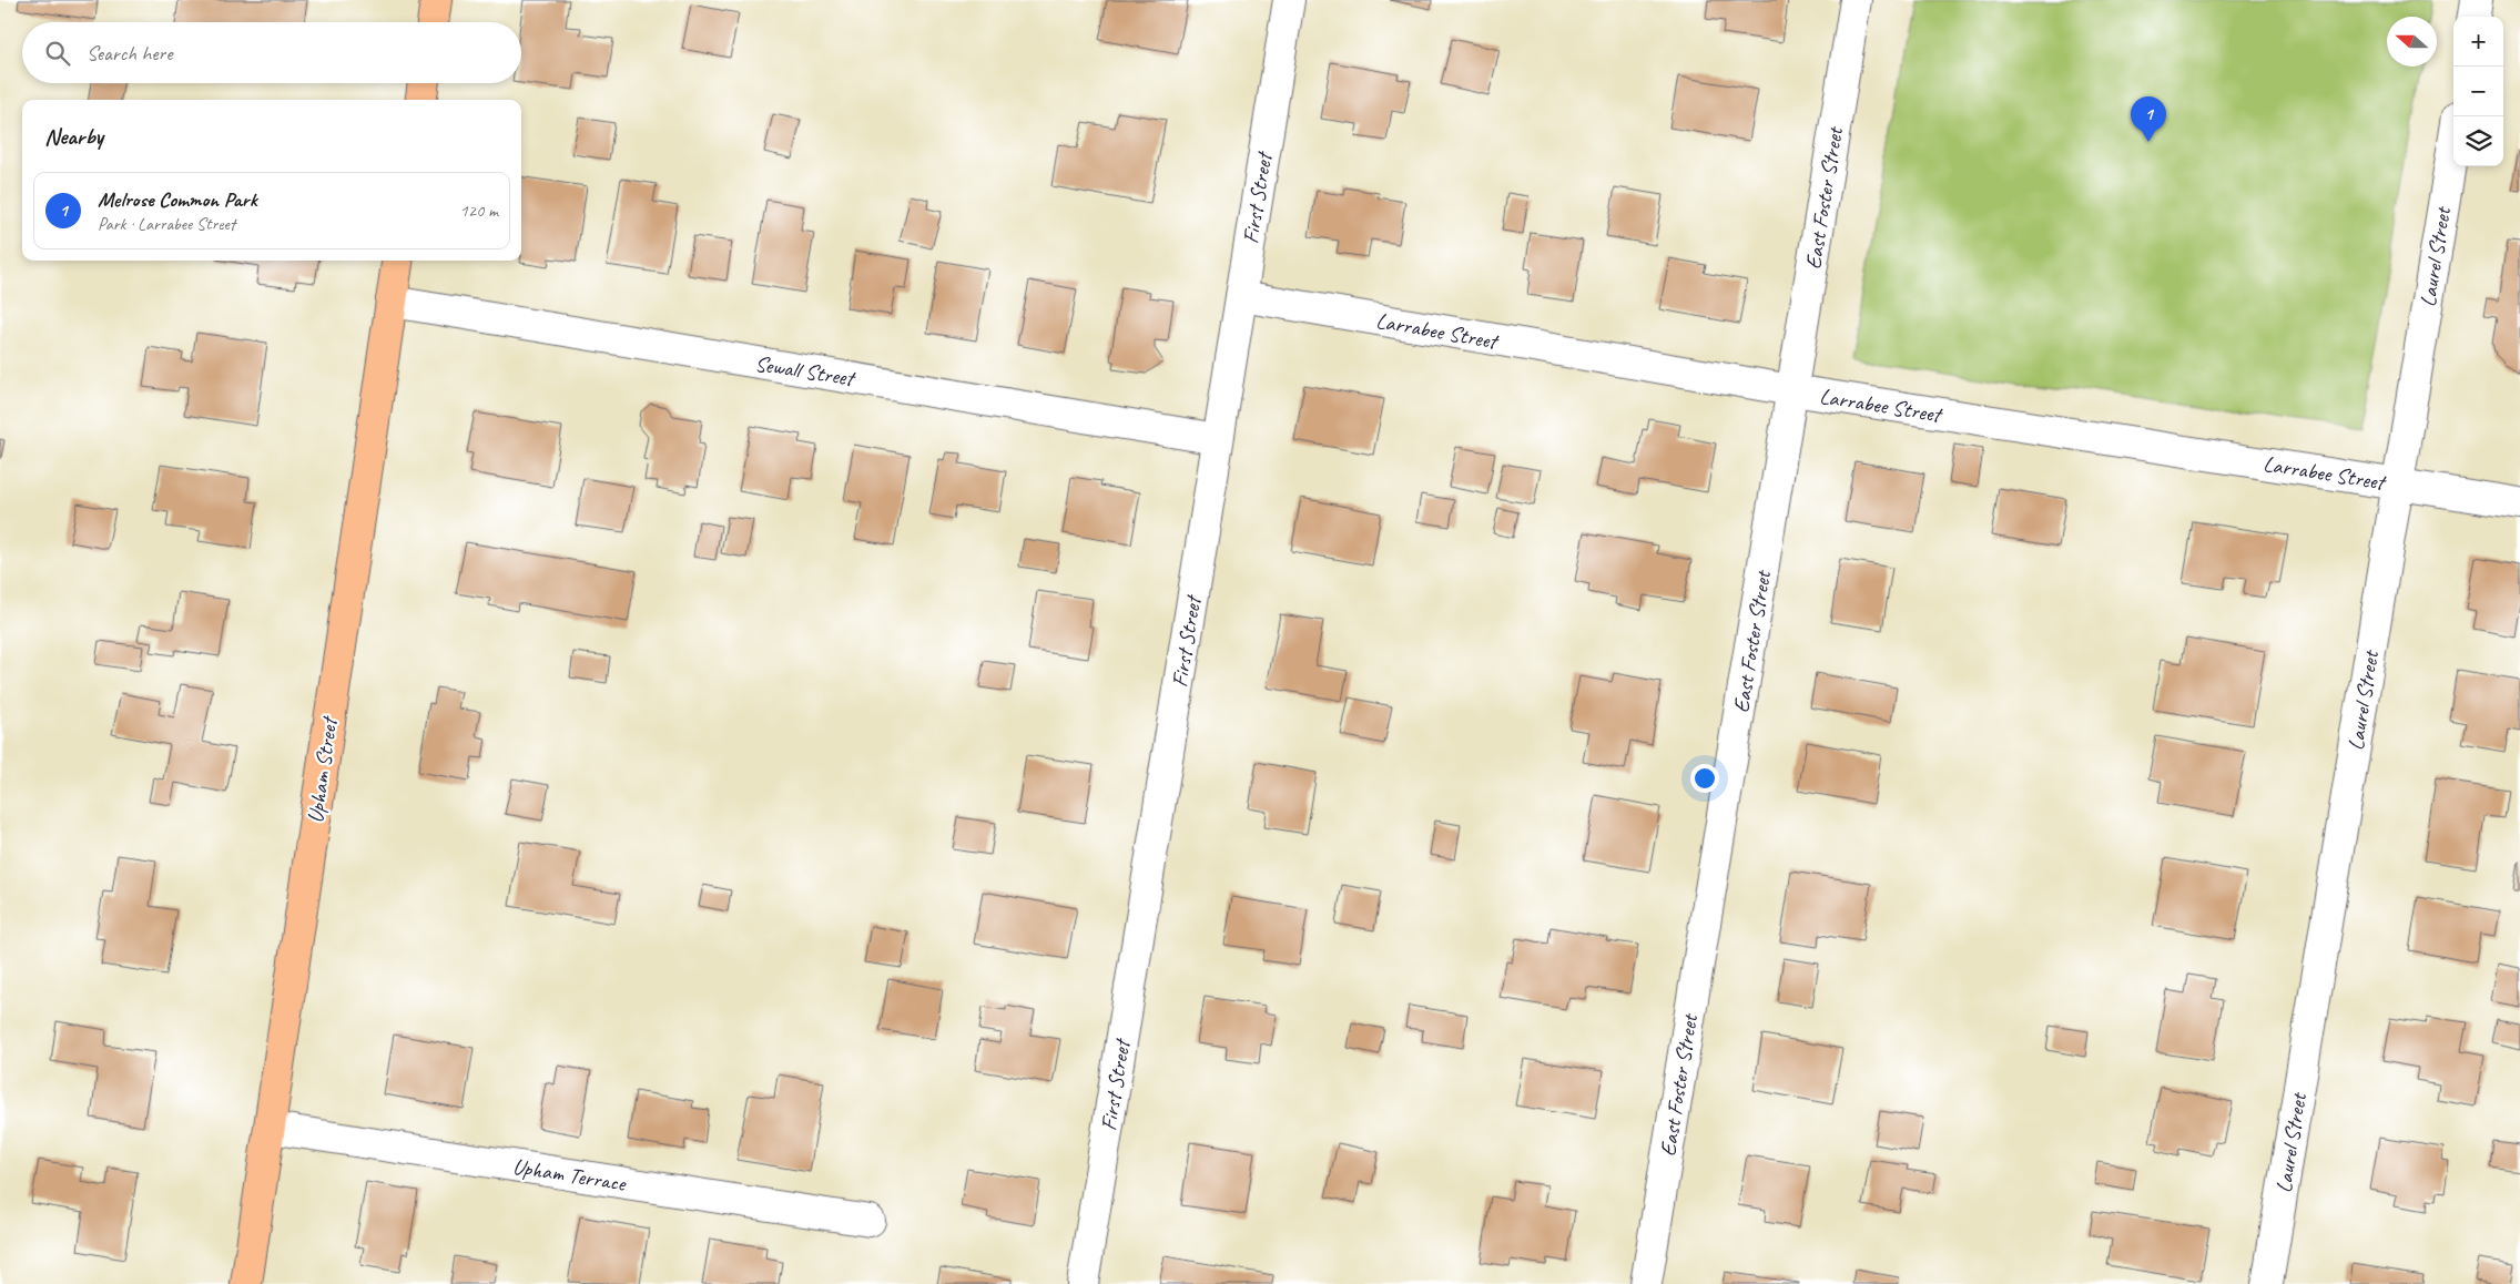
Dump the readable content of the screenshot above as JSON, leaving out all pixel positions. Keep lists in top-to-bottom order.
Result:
{
  "streets": {
    "main road": ["Upham Street"],
    "street": [
      "First Street",
      "East Foster Street",
      "Laurel Street",
      "Larrabee Street",
      "Sewall Street",
      "Upham Terrace"
    ]
  },
  "crossings": [
    ["First Street", "Larrabee Street"],
    ["First Street", "Sewall Street"],
    ["East Foster Street", "Larrabee Street"],
    ["Laurel Street", "Larrabee Street"],
    ["Sewall Street", "Upham Street"],
    ["Upham Street", "Upham Terrace"]
  ],
  "north": "left",
  "page": {
    "map_buttons": ["+", "−"],
    "search": "Search here",
    "pins": "1",
    "heading": "Nearby",
    "list": [
      {
        "mark": "1",
        "name": "Melrose Common Park",
        "note": "Park · Larrabee Street",
        "value": "120 m"
      }
    ]
  }
}
